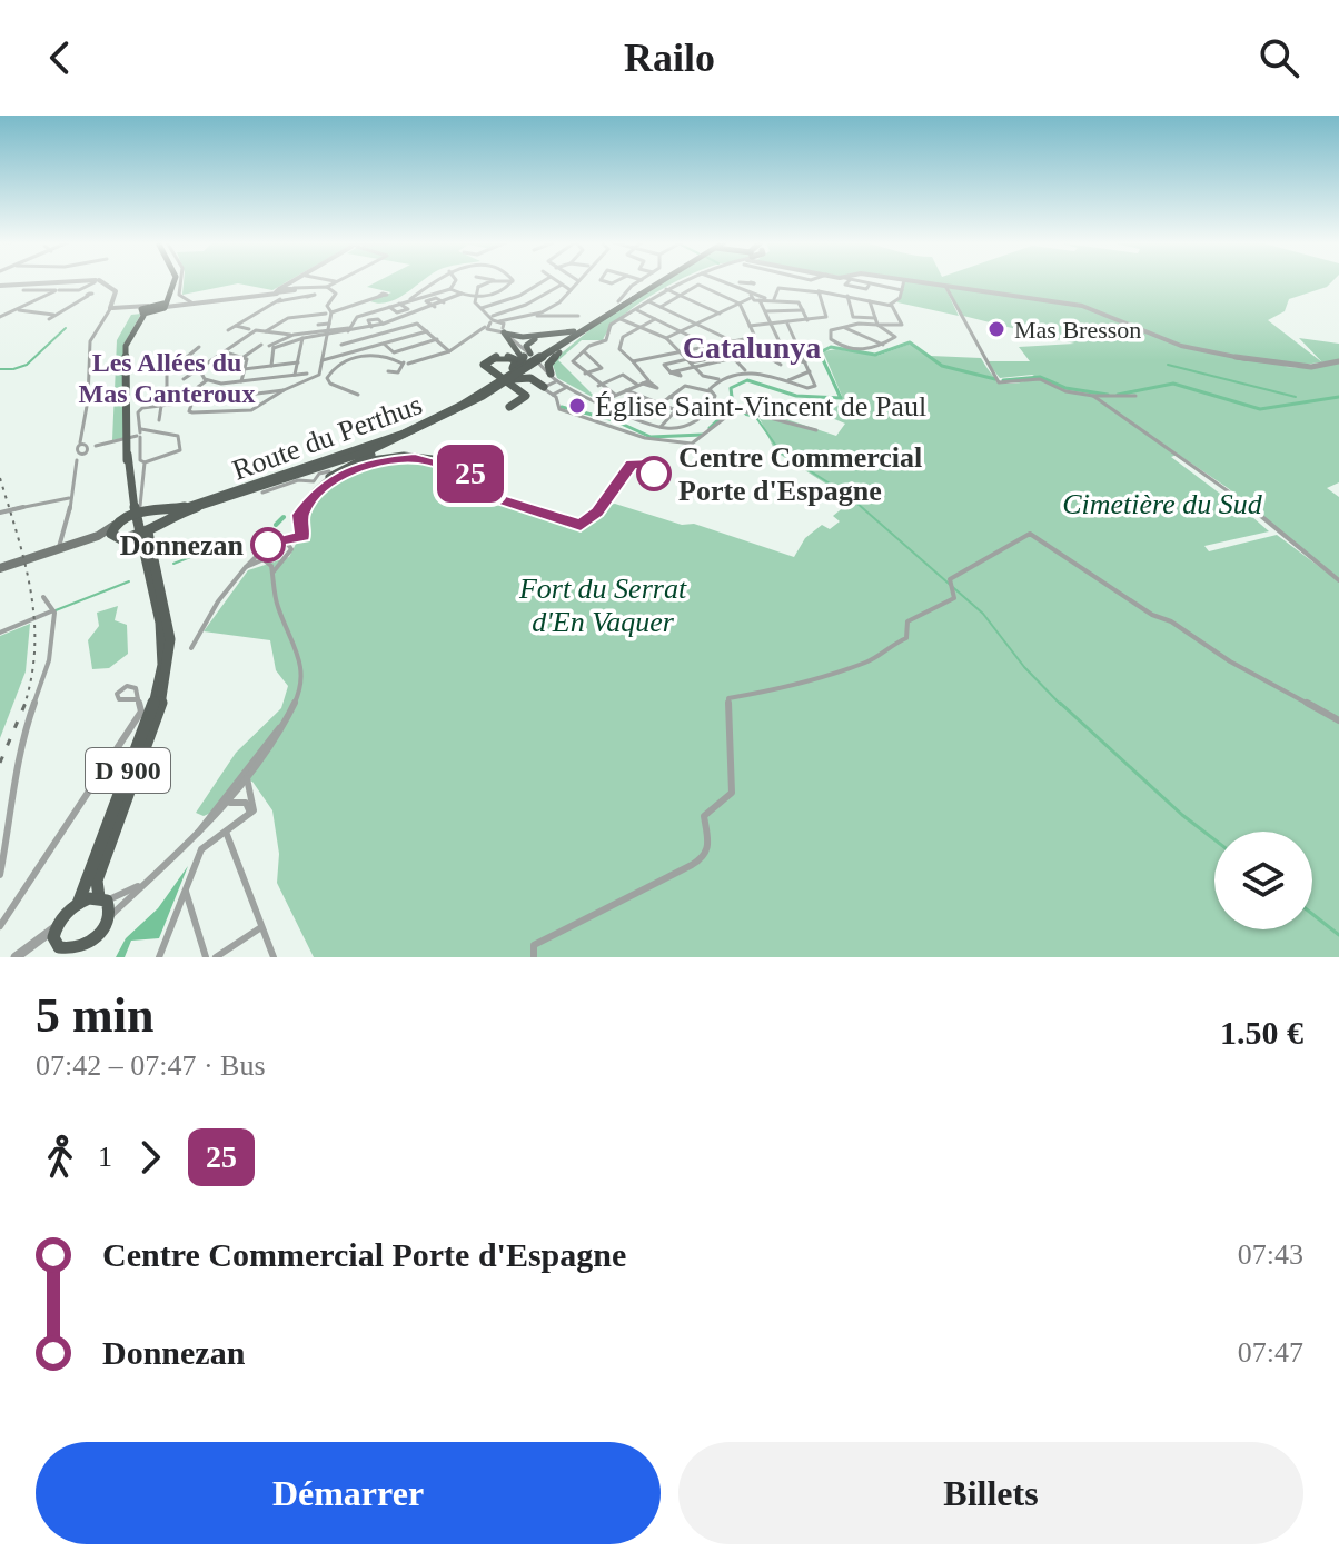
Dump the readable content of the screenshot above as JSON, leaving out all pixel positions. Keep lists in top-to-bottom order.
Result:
{
  "streets": {
    "main road": ["Route du Perthus", "D 900"]
  },
  "districts": ["Catalunya", "Les Allées du Mas Canteroux"],
  "parks": ["Cimetière du Sud", "Fort du Serrat d'En Vaquer"],
  "places": [
    "Mas Bresson",
    "Église Saint-Vincent de Paul",
    "Centre Commercial Porte d'Espagne",
    "Donnezan"
  ],
  "lines": ["bus line 25"],
  "page": {
    "header": "Railo",
    "on_map": "25",
    "heading": ["5 min", "07:42 – 07:47 · Bus", "1.50 €"],
    "legs": ["1", "25"],
    "list": [
      {
        "name": "Centre Commercial Porte d'Espagne",
        "value": "07:43"
      },
      {
        "name": "Donnezan",
        "value": "07:47"
      }
    ],
    "buttons": ["Démarrer", "Billets"]
  }
}
